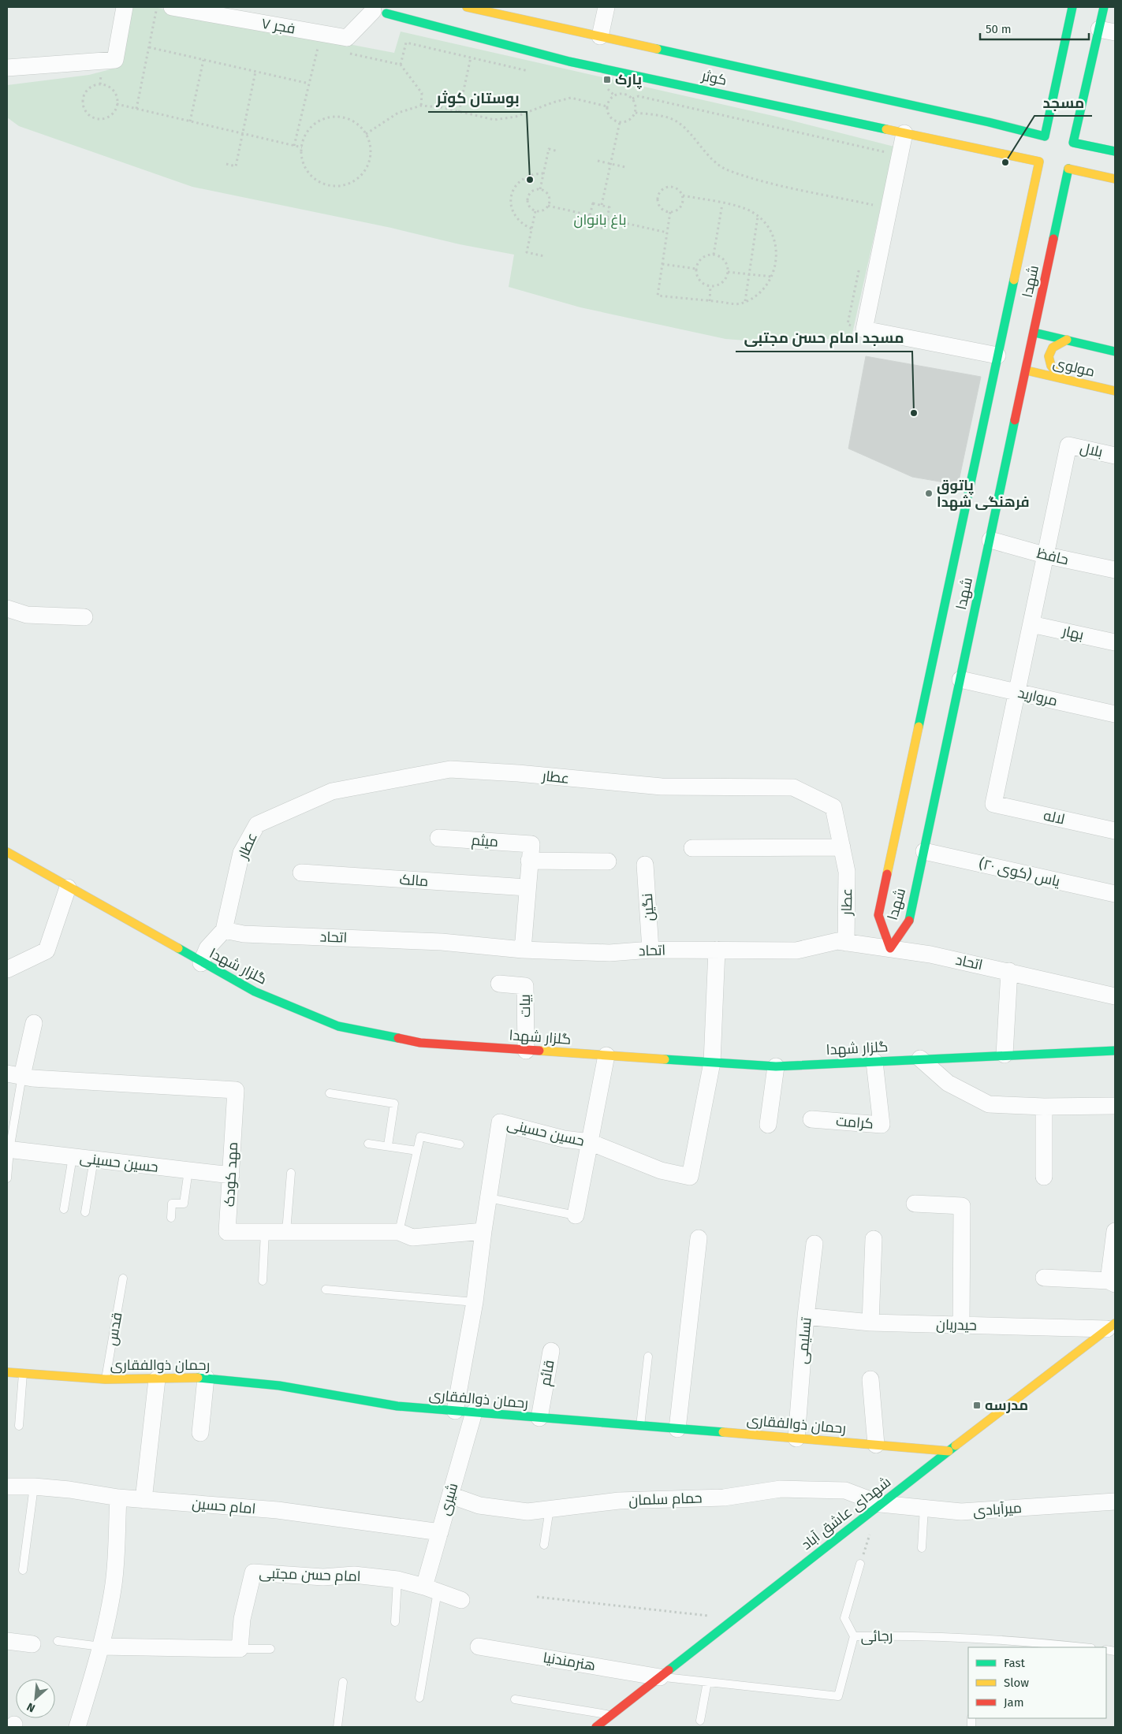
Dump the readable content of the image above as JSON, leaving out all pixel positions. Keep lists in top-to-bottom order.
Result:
{
  "streets": {
    "street": [
      "فجر ۷",
      "کوثر",
      "شهدا",
      "مولوی",
      "بلال",
      "حافظ",
      "بهار",
      "مروارید",
      "عطار",
      "لاله",
      "میثم",
      "یاس (کوی ۲۰)",
      "مالک",
      "نگین",
      "اتحاد",
      "گلزار شهدا",
      "بیات",
      "کرامت",
      "حسین حسینی",
      "مهد کودک",
      "حیدریان",
      "تسلیمی",
      "رحمان ذوالفقاری",
      "قائم",
      "شیری",
      "حمام سلمان",
      "امام حسین",
      "میرآبادی",
      "شهدای عاشق آباد",
      "امام حسن مجتبی",
      "هنرمندنیا"
    ],
    "lane": ["قدس", "رجائی"]
  },
  "crossings": [
    ["فجر ۷", "کوثر"],
    ["کوثر", "شهدا"],
    ["شهدا", "مولوی"],
    ["شهدا", "حافظ"],
    ["شهدا", "مروارید"],
    ["شهدا", "یاس (کوی ۲۰)"],
    ["شهدا", "اتحاد"],
    ["بلال", "حافظ"],
    ["مروارید", "لاله"],
    ["عطار", "اتحاد"],
    ["نگین", "اتحاد"],
    ["گلزار شهدا", "بیات"],
    ["گلزار شهدا", "کرامت"],
    ["گلزار شهدا", "حسین حسینی"],
    ["حسین حسینی", "مهد کودک"],
    ["حسین حسینی", "رحمان ذوالفقاری"],
    ["حیدریان", "تسلیمی"],
    ["حیدریان", "شهدای عاشق آباد"],
    ["قدس", "رحمان ذوالفقاری"],
    ["تسلیمی", "رحمان ذوالفقاری"],
    ["رحمان ذوالفقاری", "قائم"],
    ["رحمان ذوالفقاری", "شیری"],
    ["رحمان ذوالفقاری", "شهدای عاشق آباد"],
    ["شیری", "حمام سلمان"],
    ["شیری", "امام حسین"],
    ["شیری", "امام حسن مجتبی"],
    ["حمام سلمان", "میرآبادی"],
    ["حمام سلمان", "شهدای عاشق آباد"],
    ["میرآبادی", "شهدای عاشق آباد"],
    ["شهدای عاشق آباد", "رجائی"],
    ["شهدای عاشق آباد", "هنرمندنیا"],
    ["رجائی", "هنرمندنیا"]
  ],
  "parks": ["باغ بانوان"],
  "places": {
    "transit": ["پارک", "مدرسه"],
    "other": [
      "مسجد",
      "بوستان کوثر",
      "مسجد امام حسن مجتبی",
      "پاتوق فرهنگی شهدا"
    ]
  },
  "legend": ["Fast", "Slow", "Jam"],
  "scale_bar": "50 m",
  "north": "bottom left"
}
